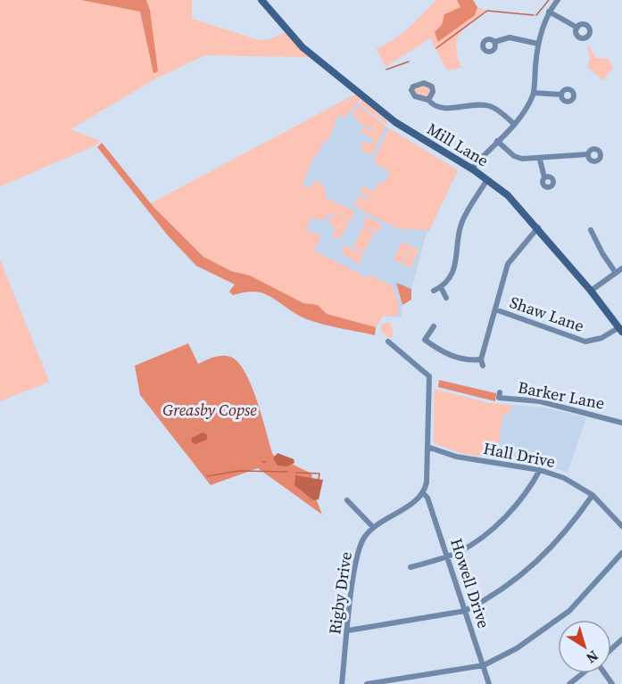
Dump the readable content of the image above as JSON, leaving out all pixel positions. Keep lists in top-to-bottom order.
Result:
{
  "streets": {
    "street": [
      "Mill Lane",
      "Shaw Lane",
      "Barker Lane",
      "Hall Drive",
      "Howell Drive",
      "Rigby Drive"
    ]
  },
  "crossings": [
    ["Mill Lane", "Shaw Lane"],
    ["Howell Drive", "Rigby Drive"]
  ],
  "parks": ["Greasby Copse"],
  "north": "bottom right"
}
